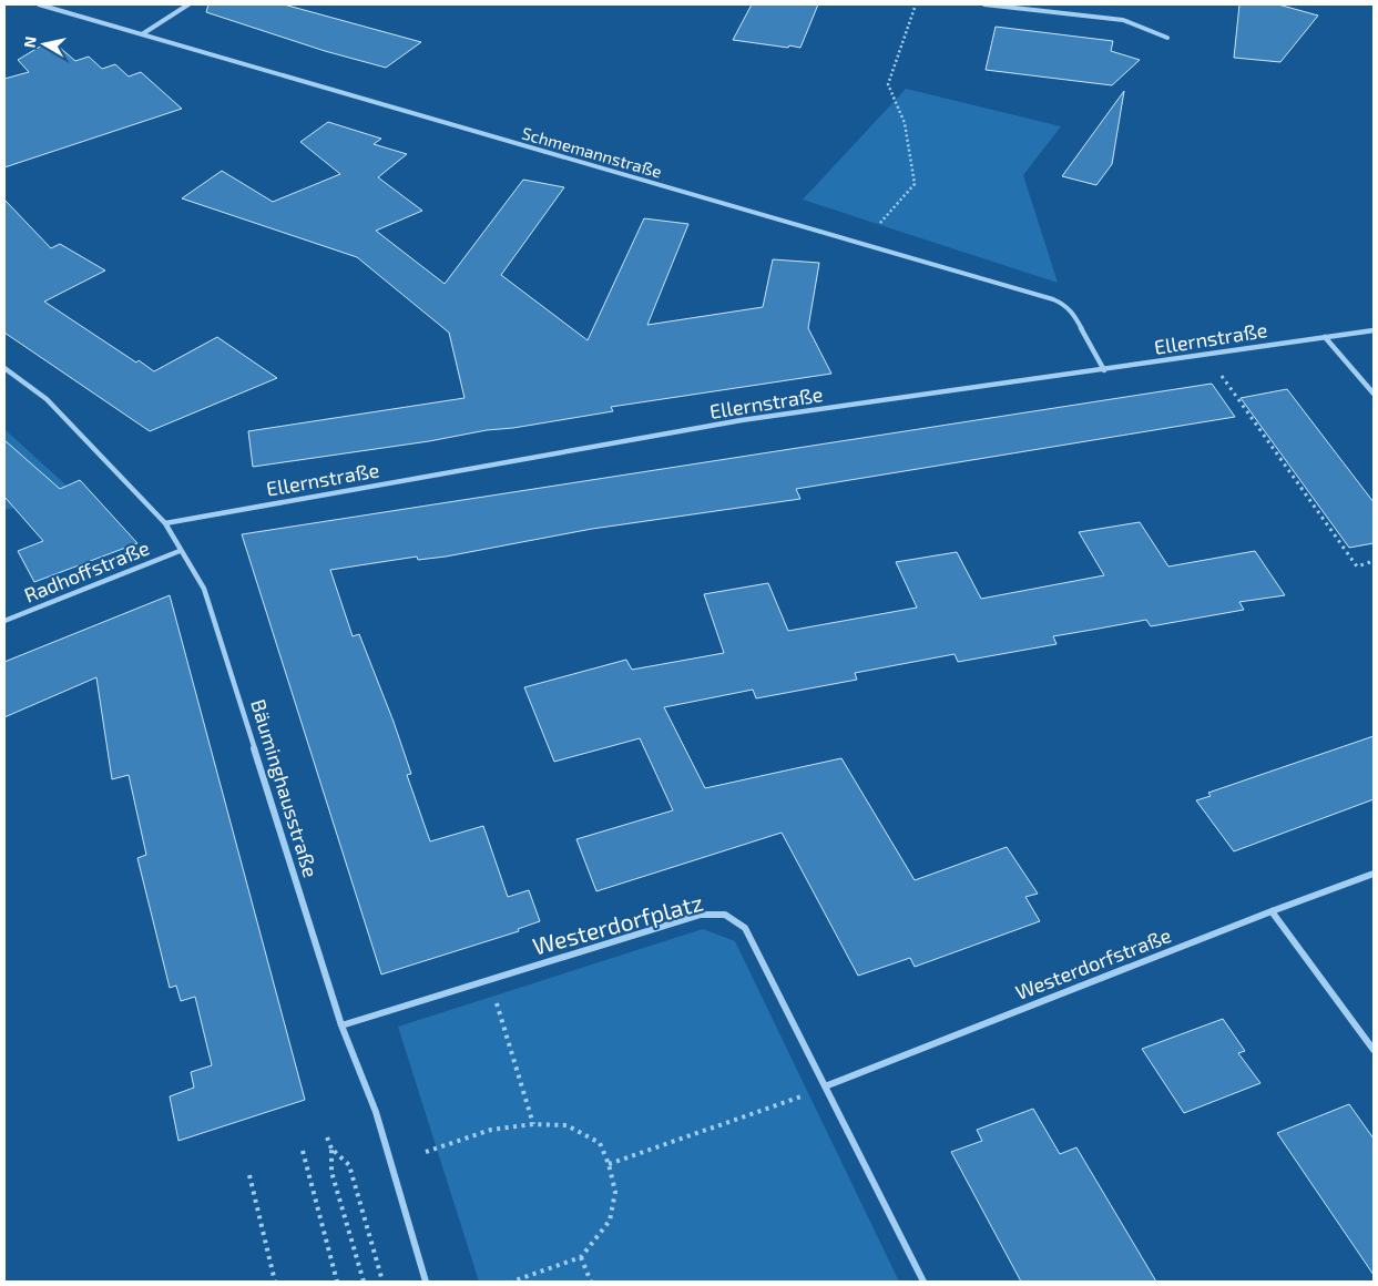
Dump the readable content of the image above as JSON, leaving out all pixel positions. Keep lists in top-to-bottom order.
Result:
{
  "streets": {
    "street": [
      "Schmemannstraße",
      "Ellernstraße",
      "Radhoffstraße",
      "Bäuminghausstraße",
      "Westerdorfplatz",
      "Westerdorfstraße"
    ]
  },
  "crossings": [
    ["Schmemannstraße", "Ellernstraße"],
    ["Ellernstraße", "Bäuminghausstraße"],
    ["Radhoffstraße", "Bäuminghausstraße"],
    ["Bäuminghausstraße", "Westerdorfplatz"],
    ["Westerdorfplatz", "Westerdorfstraße"]
  ],
  "north": "left"
}
